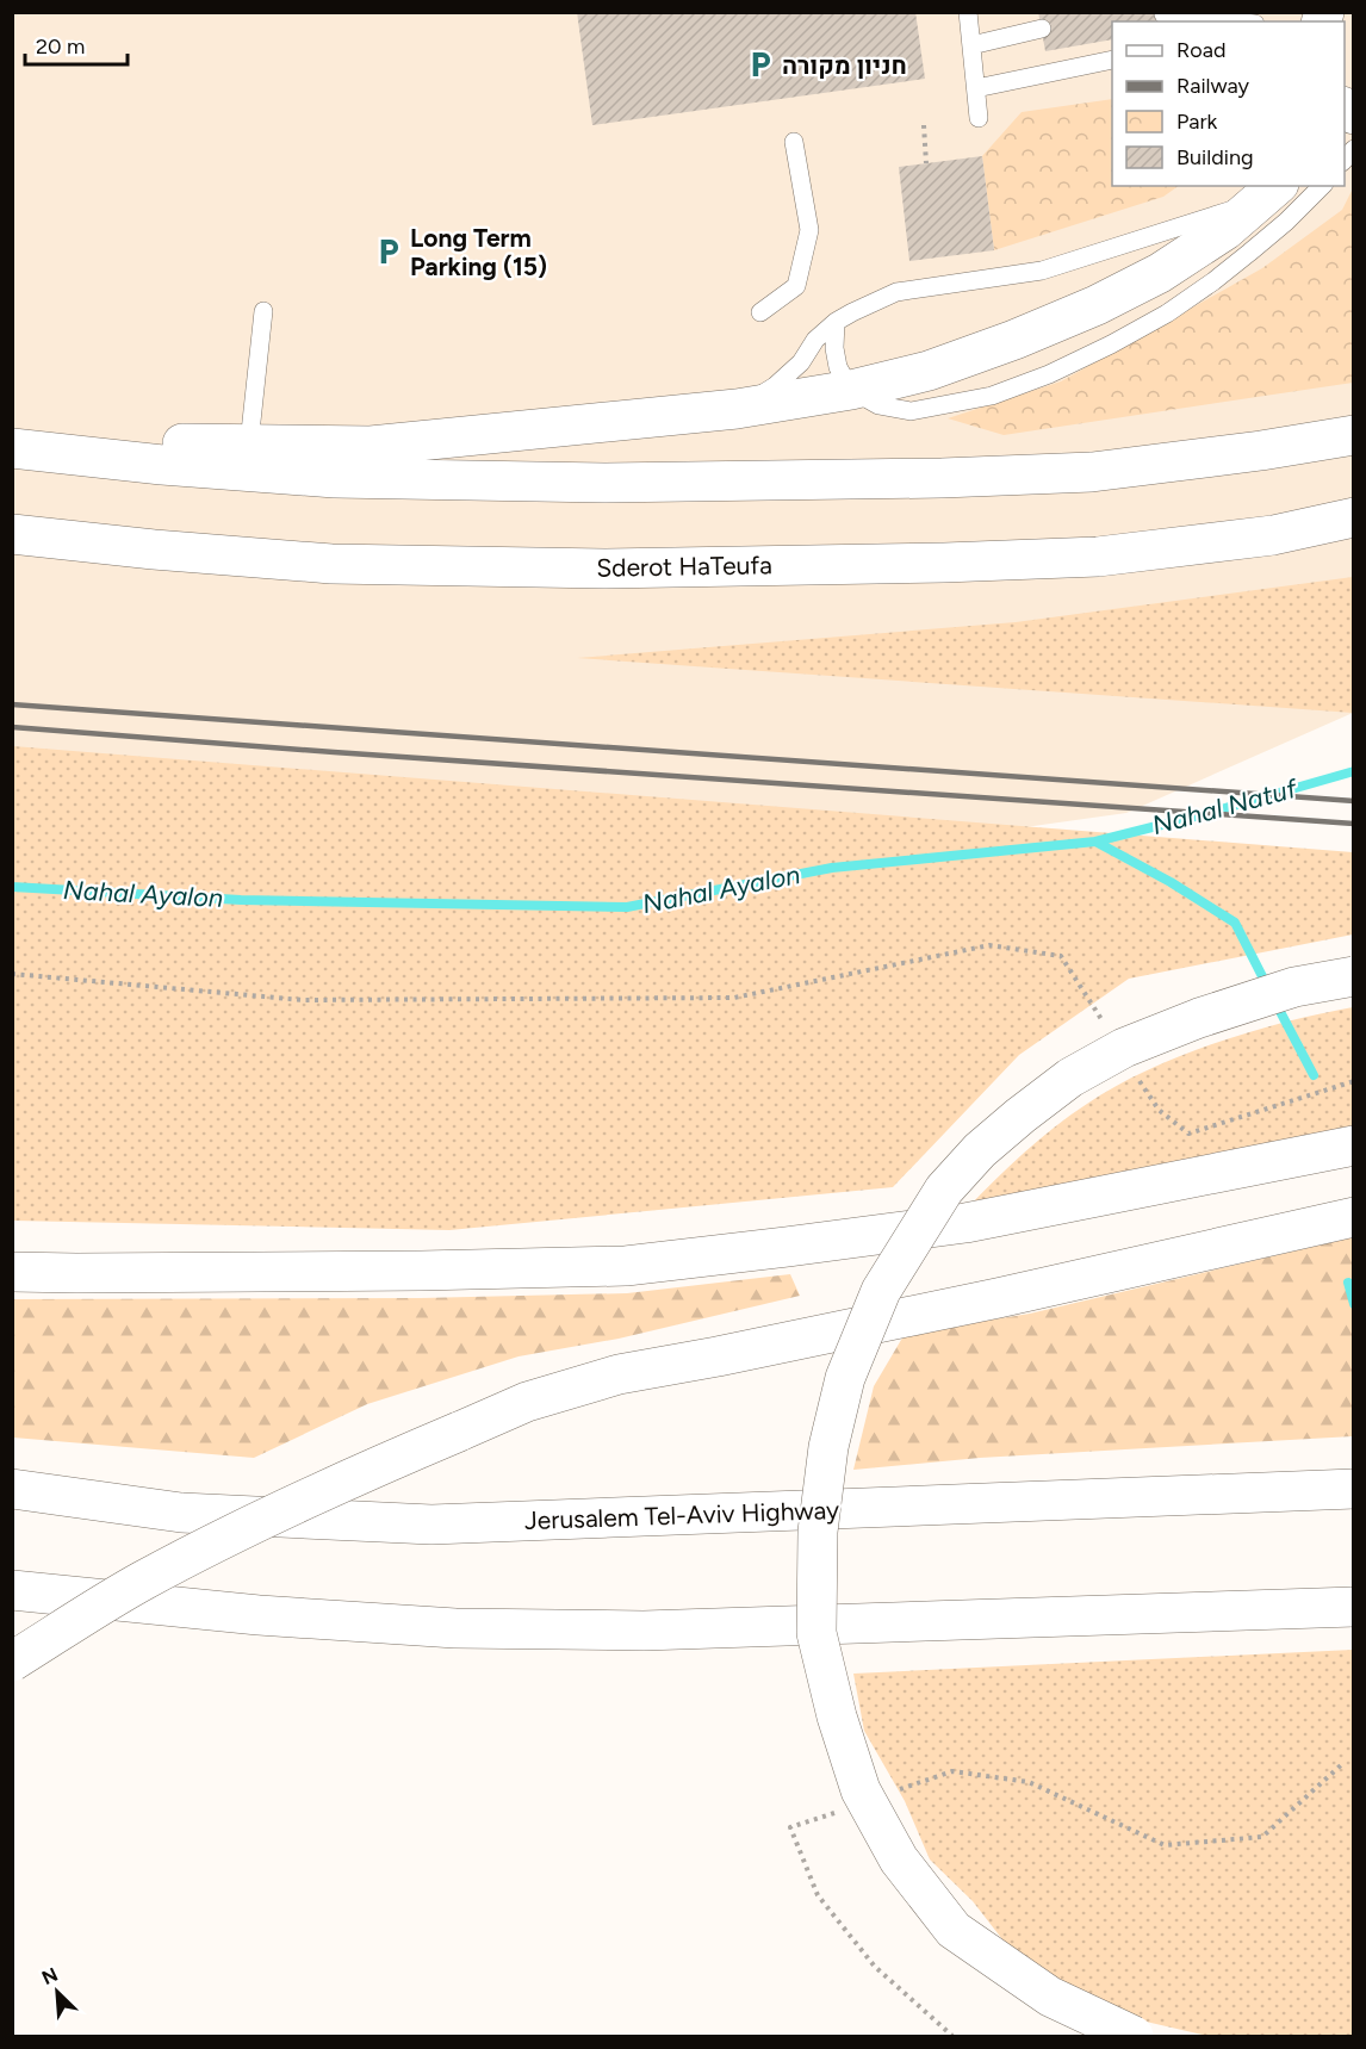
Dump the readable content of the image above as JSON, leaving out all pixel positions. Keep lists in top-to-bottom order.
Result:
{
  "streets": {
    "main road": ["Sderot HaTeufa", "Jerusalem Tel-Aviv Highway"]
  },
  "water": ["Nahal Natuf", "Nahal Ayalon"],
  "places": {
    "parking": ["חניון מקורה", "Long Term Parking (15)"]
  },
  "legend": [
    "Road",
    "Railway",
    "Park",
    "Building"
  ],
  "scale_bar": "20 m",
  "north": "top left"
}
